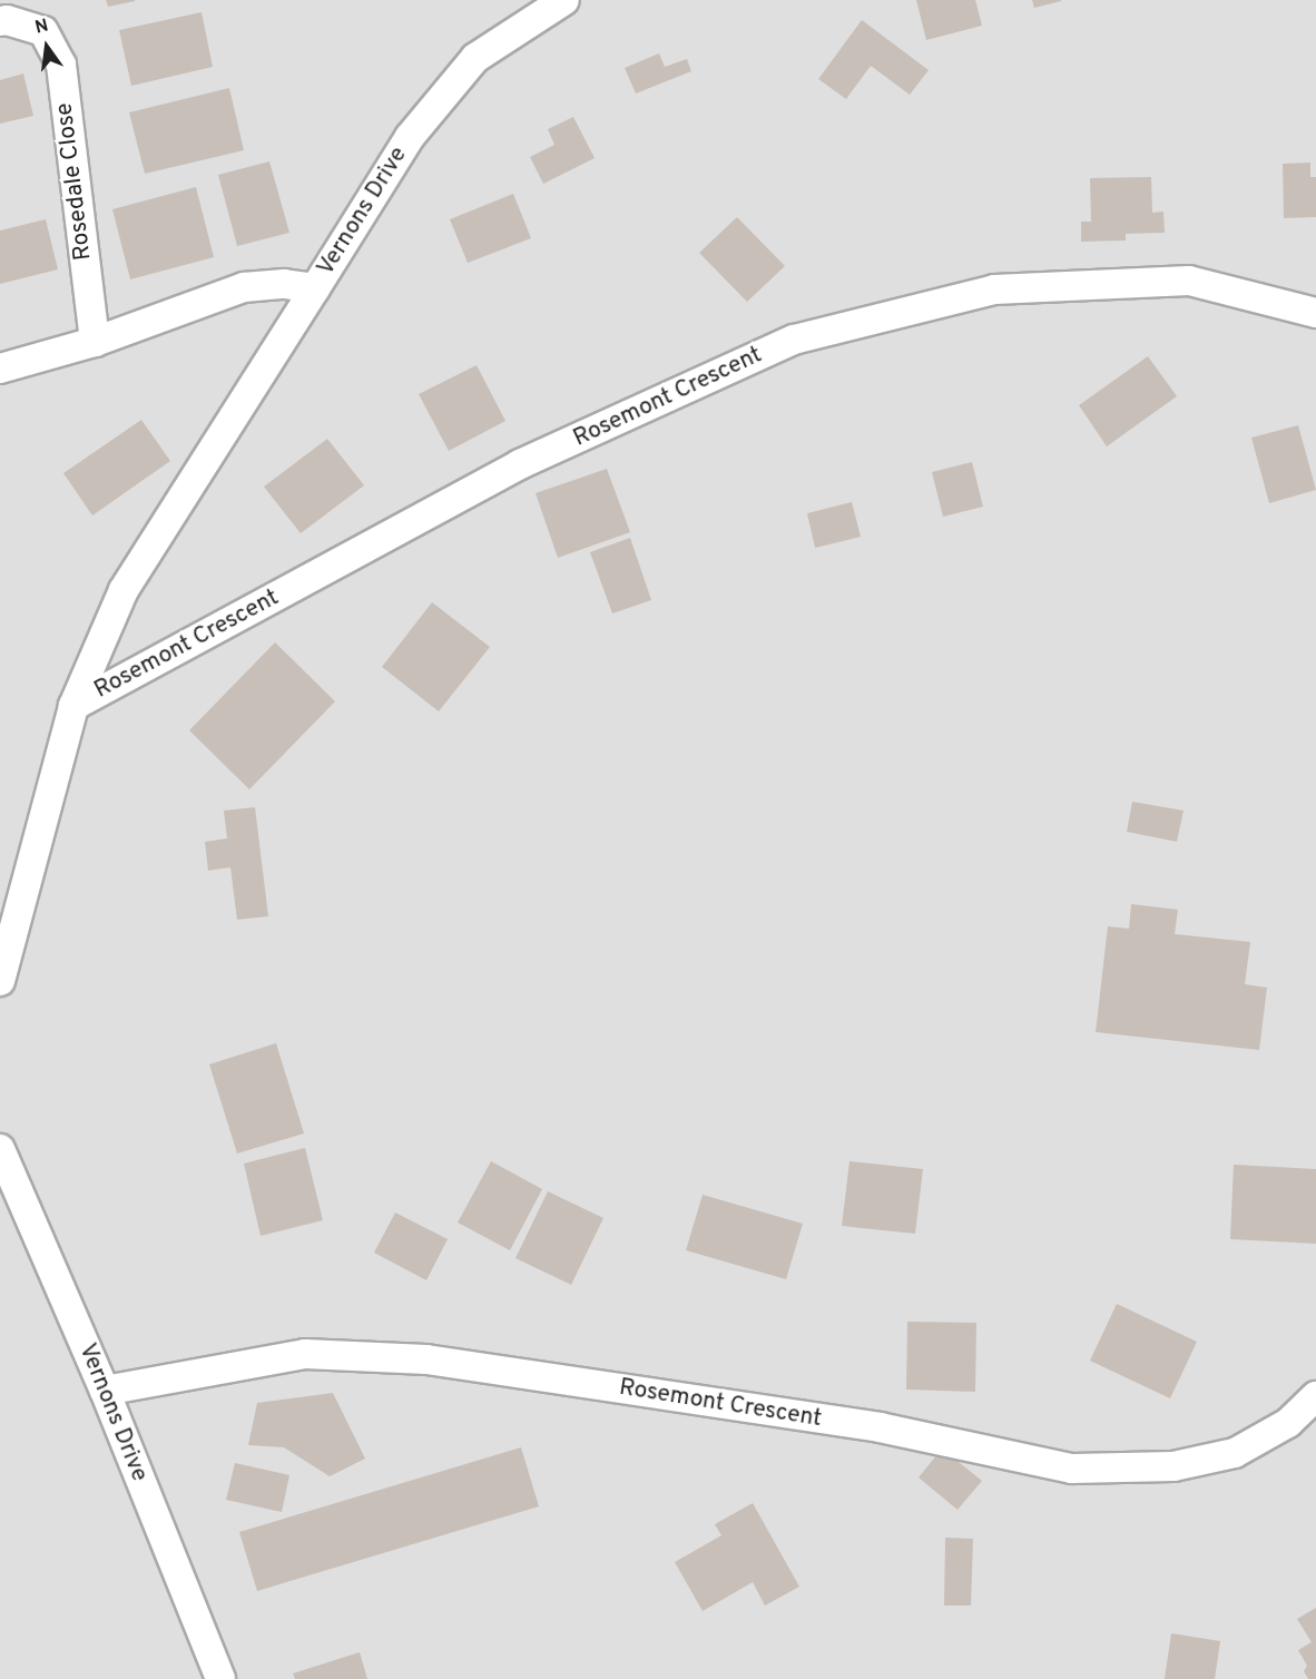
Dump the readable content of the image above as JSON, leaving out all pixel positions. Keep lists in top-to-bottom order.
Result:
{
  "streets": {
    "street": ["Rosedale Close", "Vernons Drive", "Rosemont Crescent"]
  },
  "crossings": [
    ["Rosedale Close", "Vernons Drive"],
    ["Vernons Drive", "Rosemont Crescent"]
  ],
  "north": "top"
}
